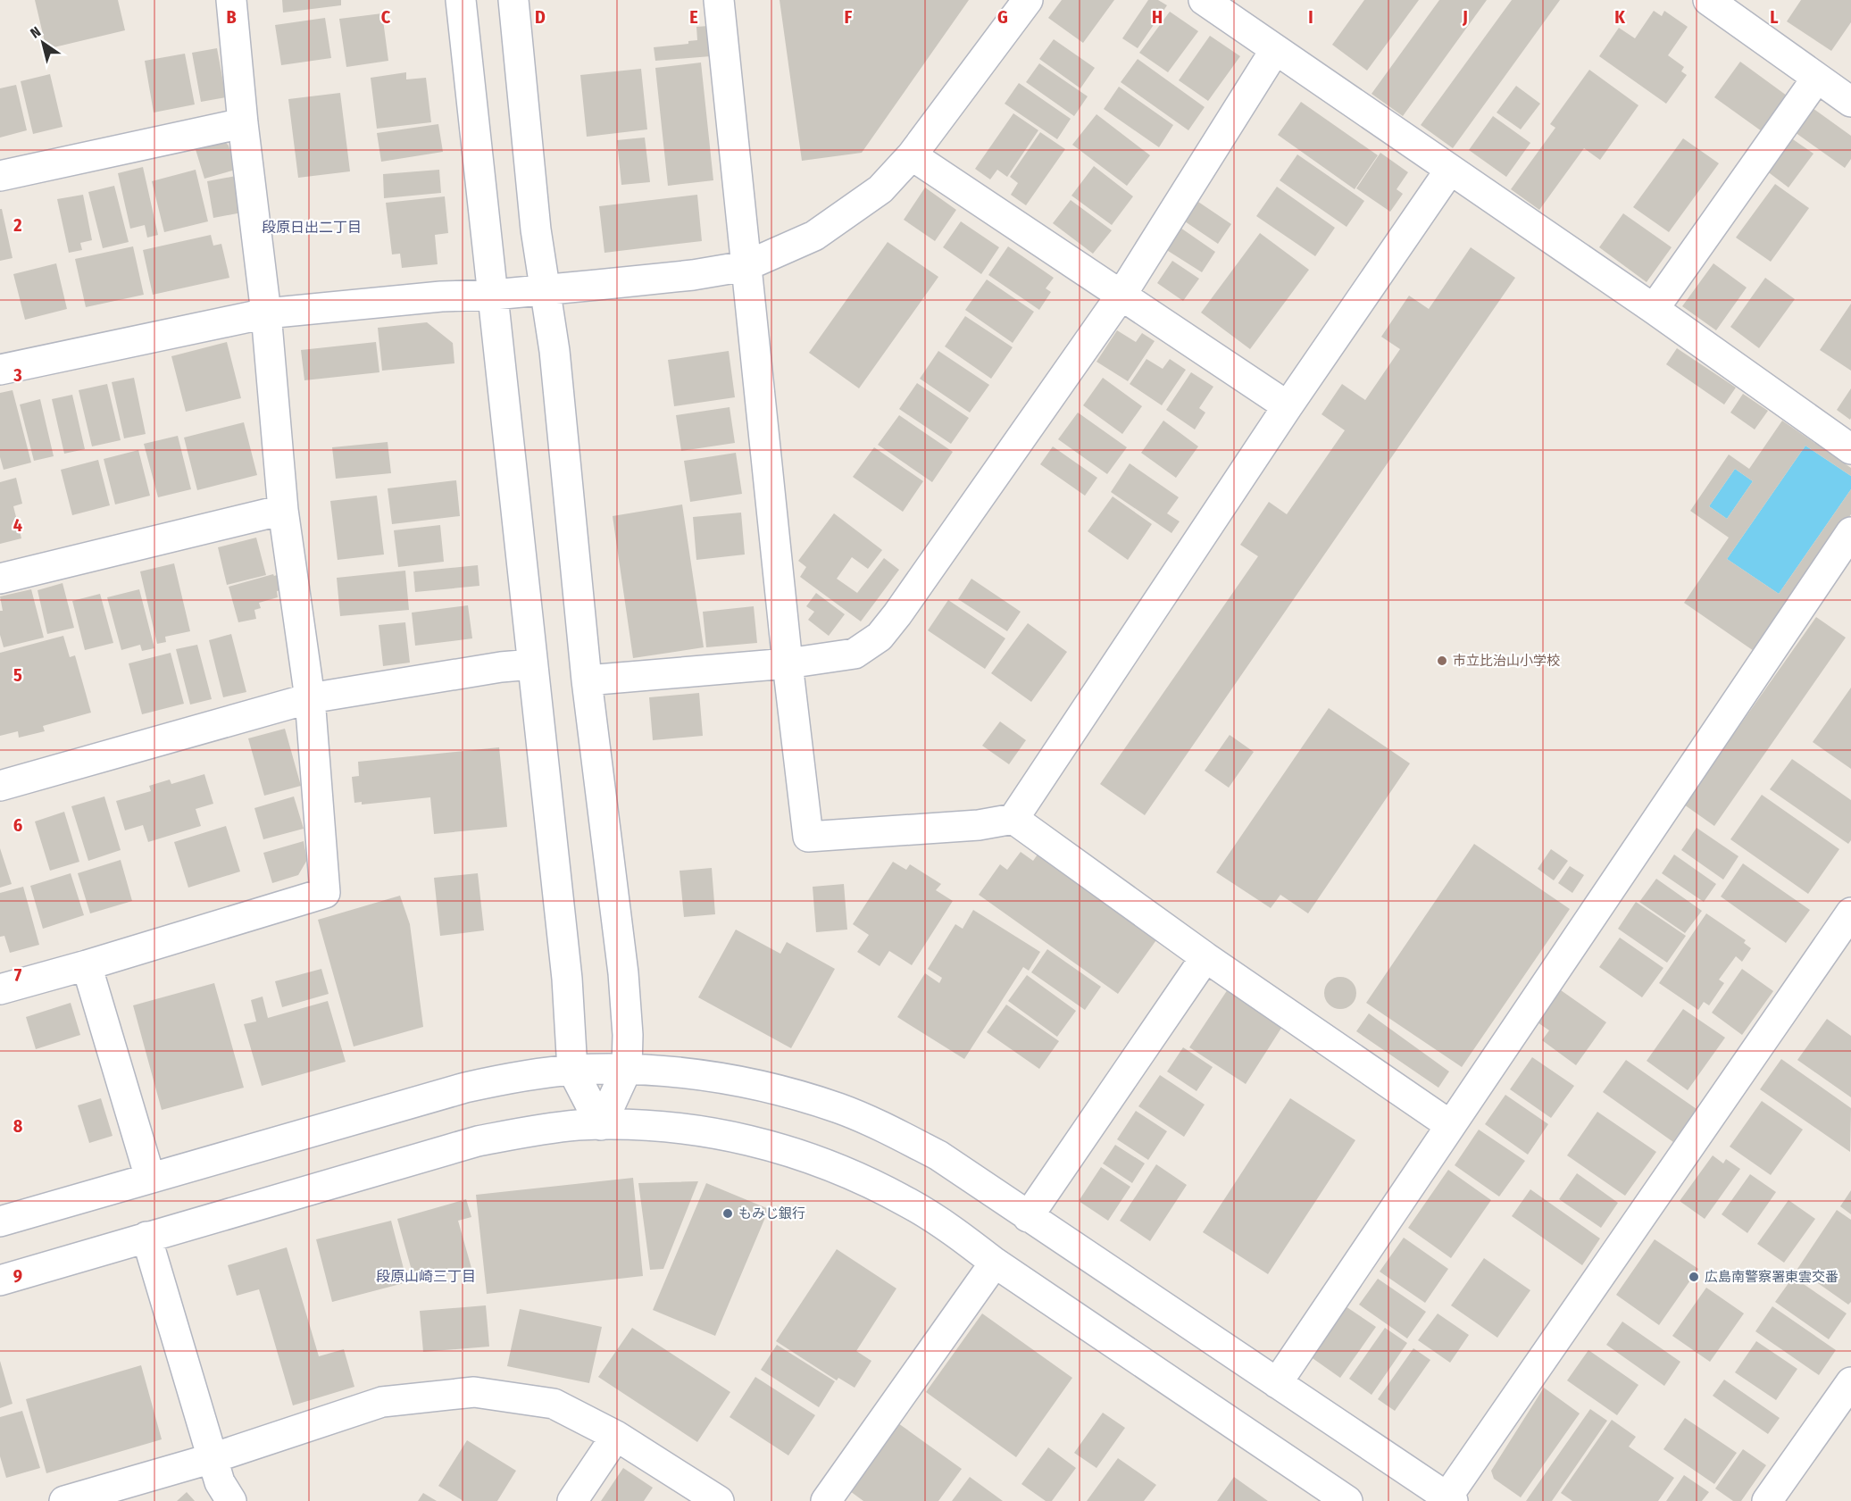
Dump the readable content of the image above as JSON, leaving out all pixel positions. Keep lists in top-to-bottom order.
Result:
{
  "districts": ["段原日出二丁目", "段原山崎三丁目"],
  "places": ["市立比治山小学校", "もみじ銀行", "広島南警察署東雲交番"],
  "north": "top left",
  "grid": {
    "columns": [
      "B",
      "C",
      "D",
      "E",
      "F",
      "G",
      "H",
      "I",
      "J",
      "K",
      "L"
    ],
    "rows": [
      "2",
      "3",
      "4",
      "5",
      "6",
      "7",
      "8",
      "9"
    ]
  }
}
